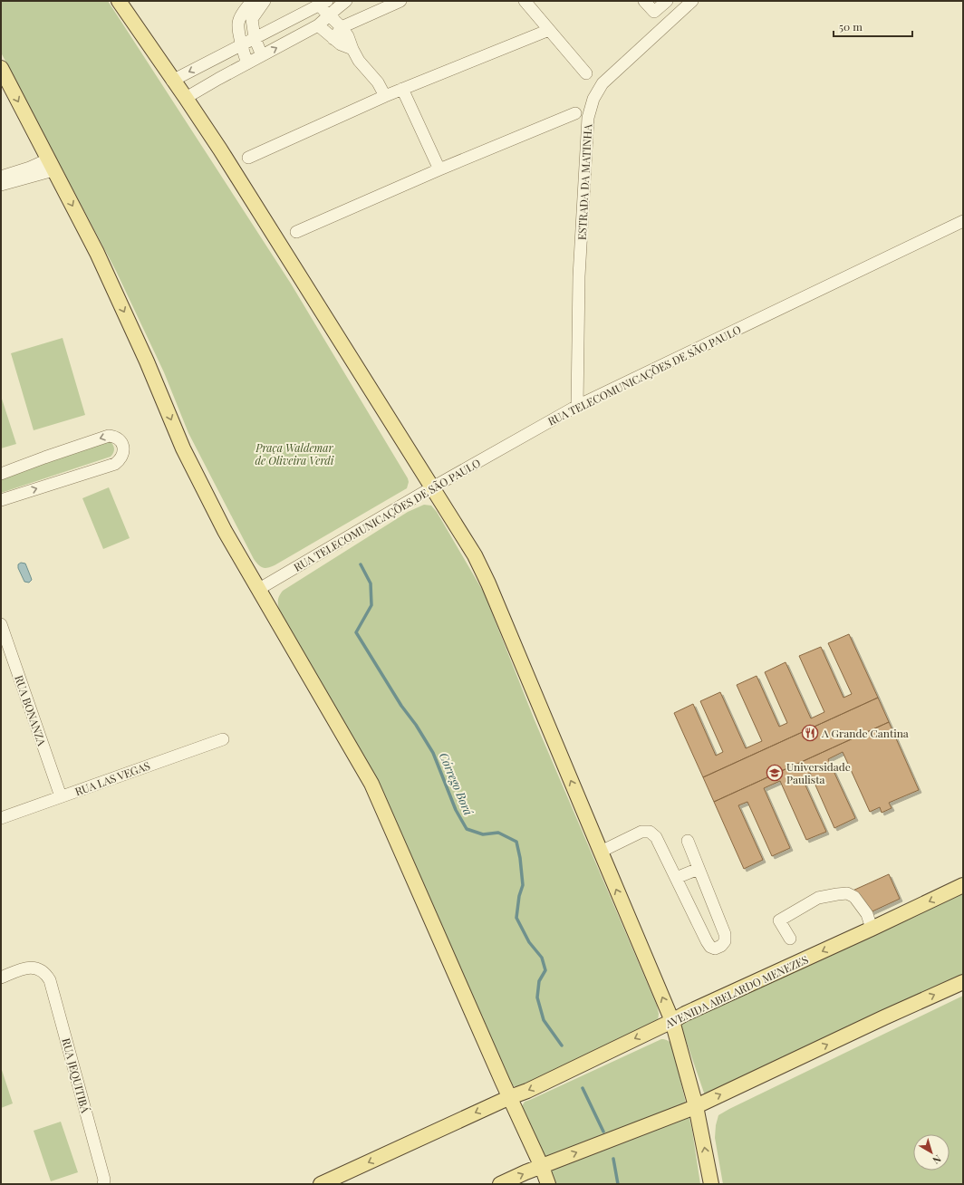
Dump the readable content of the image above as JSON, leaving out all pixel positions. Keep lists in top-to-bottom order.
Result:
{
  "streets": {
    "main road": ["AVENIDA ABELARDO MENEZES"],
    "street": [
      "ESTRADA DA MATINHA",
      "RUA TELECOMUNICAÇÕES DE SÃO PAULO",
      "RUA BONANZA",
      "RUA LAS VEGAS",
      "RUA JEQUITIBÁ"
    ]
  },
  "crossings": [
    ["ESTRADA DA MATINHA", "RUA TELECOMUNICAÇÕES DE SÃO PAULO"],
    ["RUA BONANZA", "RUA LAS VEGAS"]
  ],
  "water": ["Córrego Borá"],
  "parks": ["Praça Waldemar de Oliveira Verdi"],
  "places": {
    "restaurant": ["A Grande Cantina"],
    "school or university": ["Universidade Paulista"]
  },
  "scale_bar": "50 m",
  "north": "bottom right"
}
